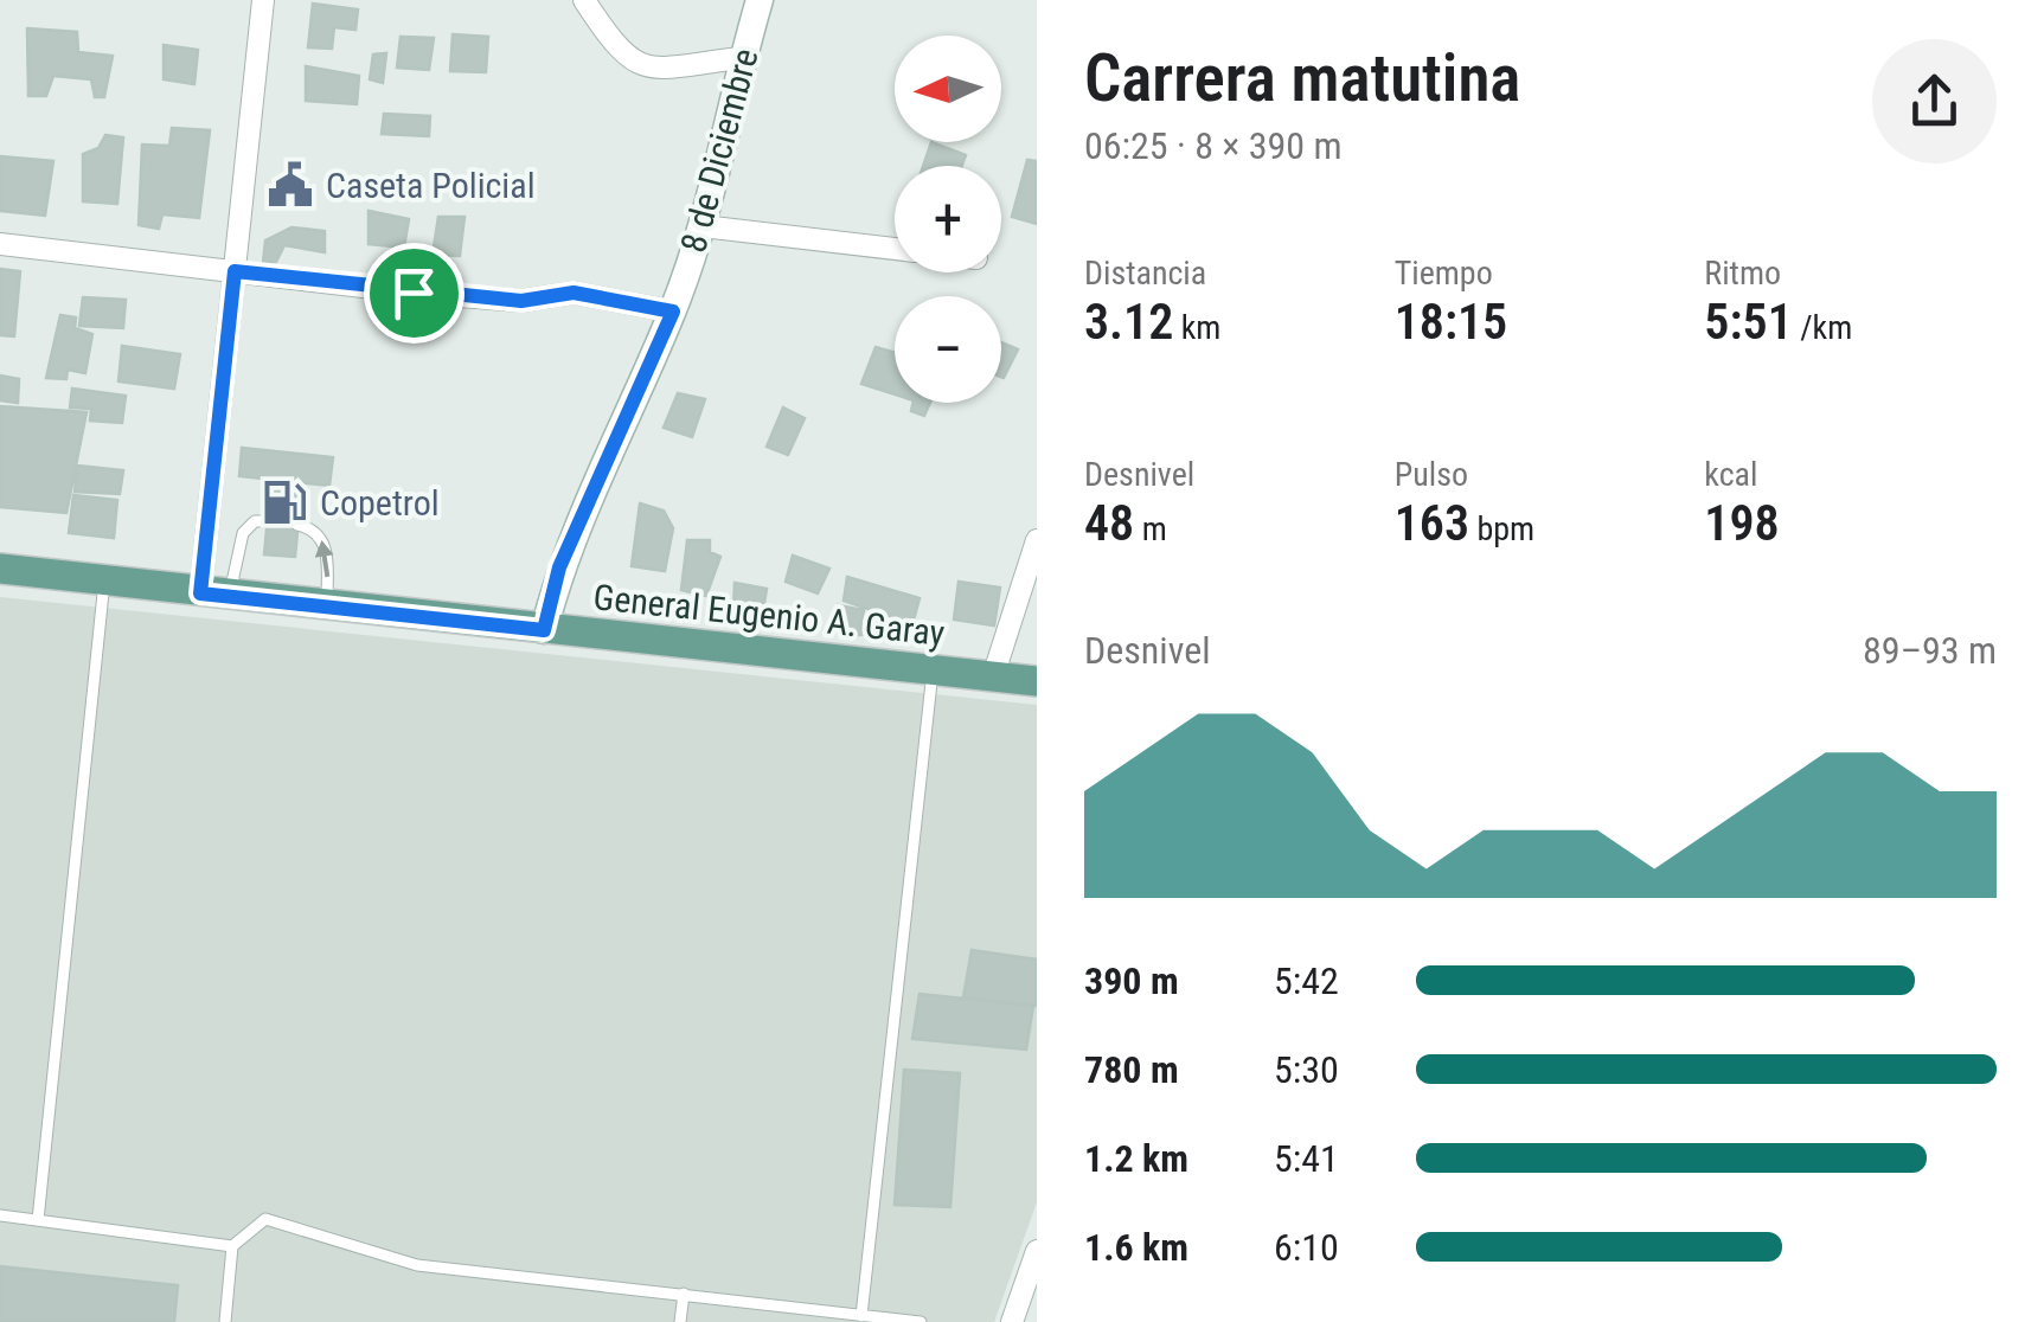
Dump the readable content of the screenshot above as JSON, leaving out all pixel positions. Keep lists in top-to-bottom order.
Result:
{
  "streets": {
    "main road": ["8 de Diciembre", "General Eugenio A. Garay"]
  },
  "crossings": [
    ["8 de Diciembre", "General Eugenio A. Garay"]
  ],
  "places": {
    "public building": ["Caseta Policial"],
    "fuel station": ["Copetrol"]
  },
  "north": "left",
  "page": {
    "heading": ["Carrera matutina", "06:25 · 8 × 390 m"],
    "map_buttons": ["+", "−"],
    "stats": [
      ["Distancia", "3.12 km"],
      ["Tiempo", "18:15"],
      ["Ritmo", "5:51 /km"],
      ["Desnivel", "48 m"],
      ["Pulso", "163 bpm"],
      ["kcal", "198"]
    ],
    "chart": ["Desnivel", "89–93 m"],
    "list": [
      {
        "name": "390 m",
        "note": "5:42"
      },
      {
        "name": "780 m",
        "note": "5:30"
      },
      {
        "name": "1.2 km",
        "note": "5:41"
      },
      {
        "name": "1.6 km",
        "note": "6:10"
      }
    ]
  }
}
